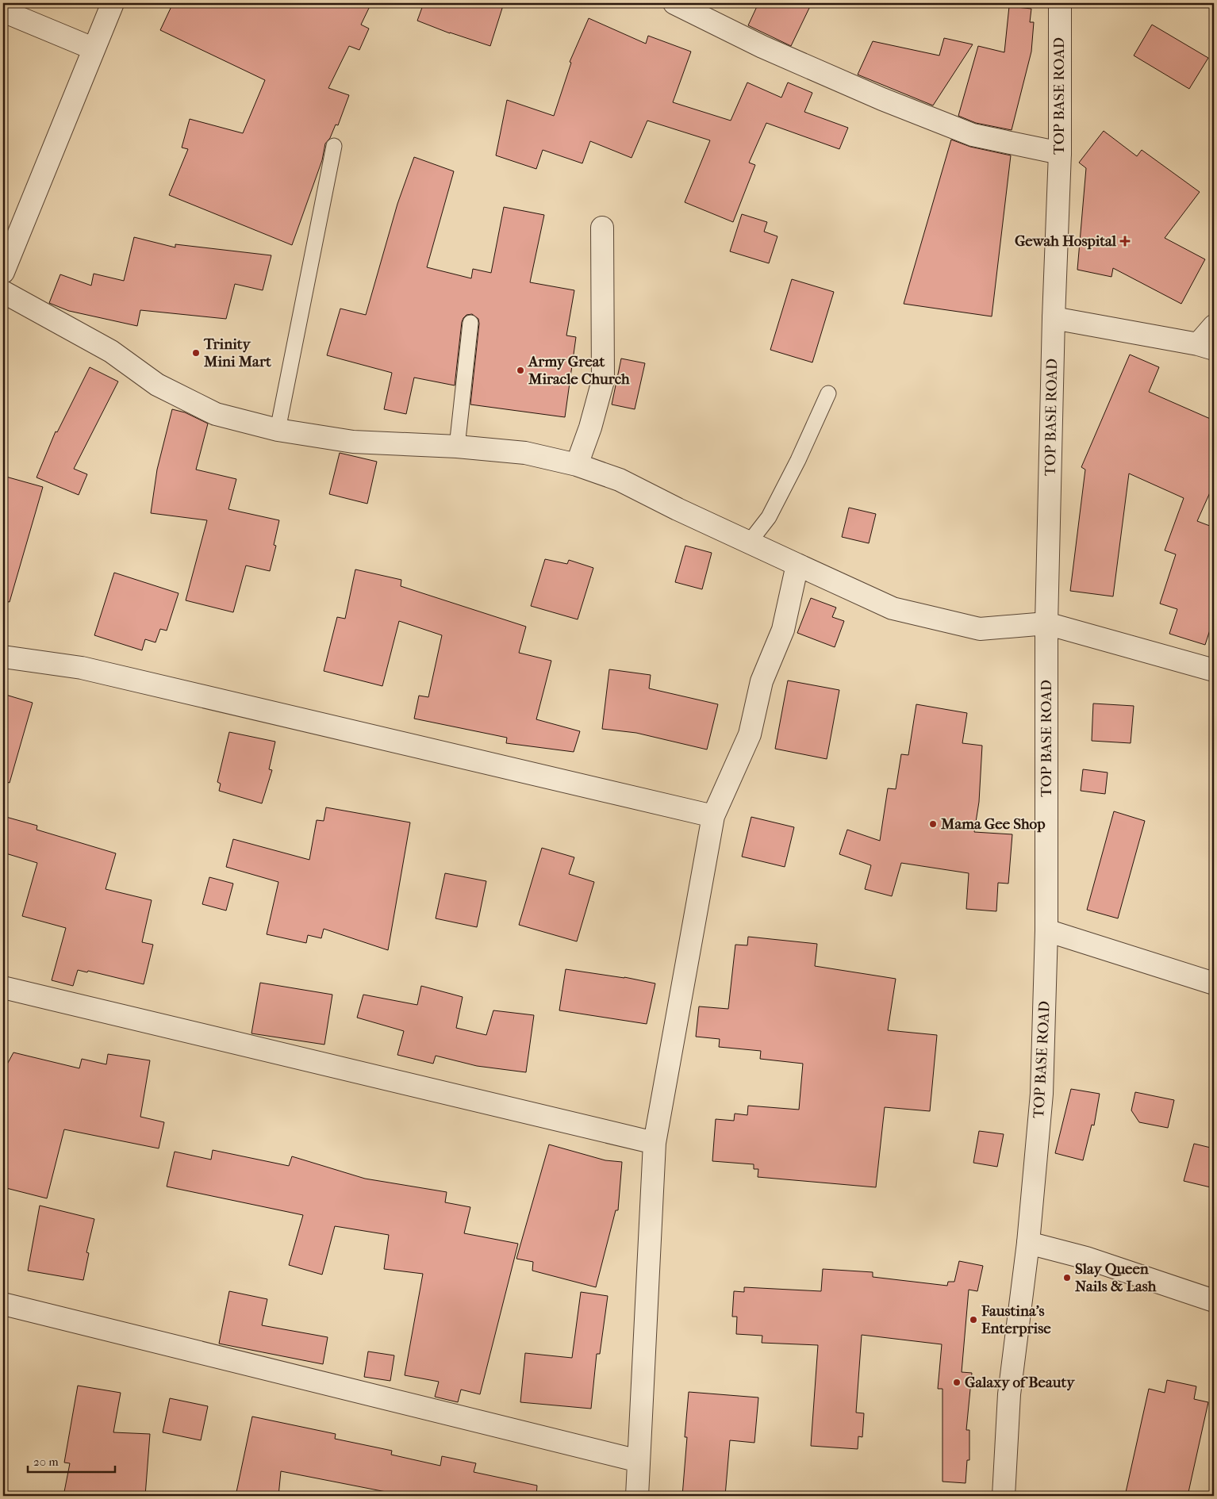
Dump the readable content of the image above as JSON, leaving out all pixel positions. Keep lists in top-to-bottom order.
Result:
{
  "streets": {
    "street": ["TOP BASE ROAD"]
  },
  "places": {
    "health": ["Gewah Hospital"],
    "other": [
      "Trinity Mini Mart",
      "Army Great Miracle Church",
      "Mama Gee Shop",
      "Slay Queen Nails & Lash",
      "Faustina's Enterprise",
      "Galaxy of Beauty"
    ]
  },
  "scale_bar": "20 m"
}
